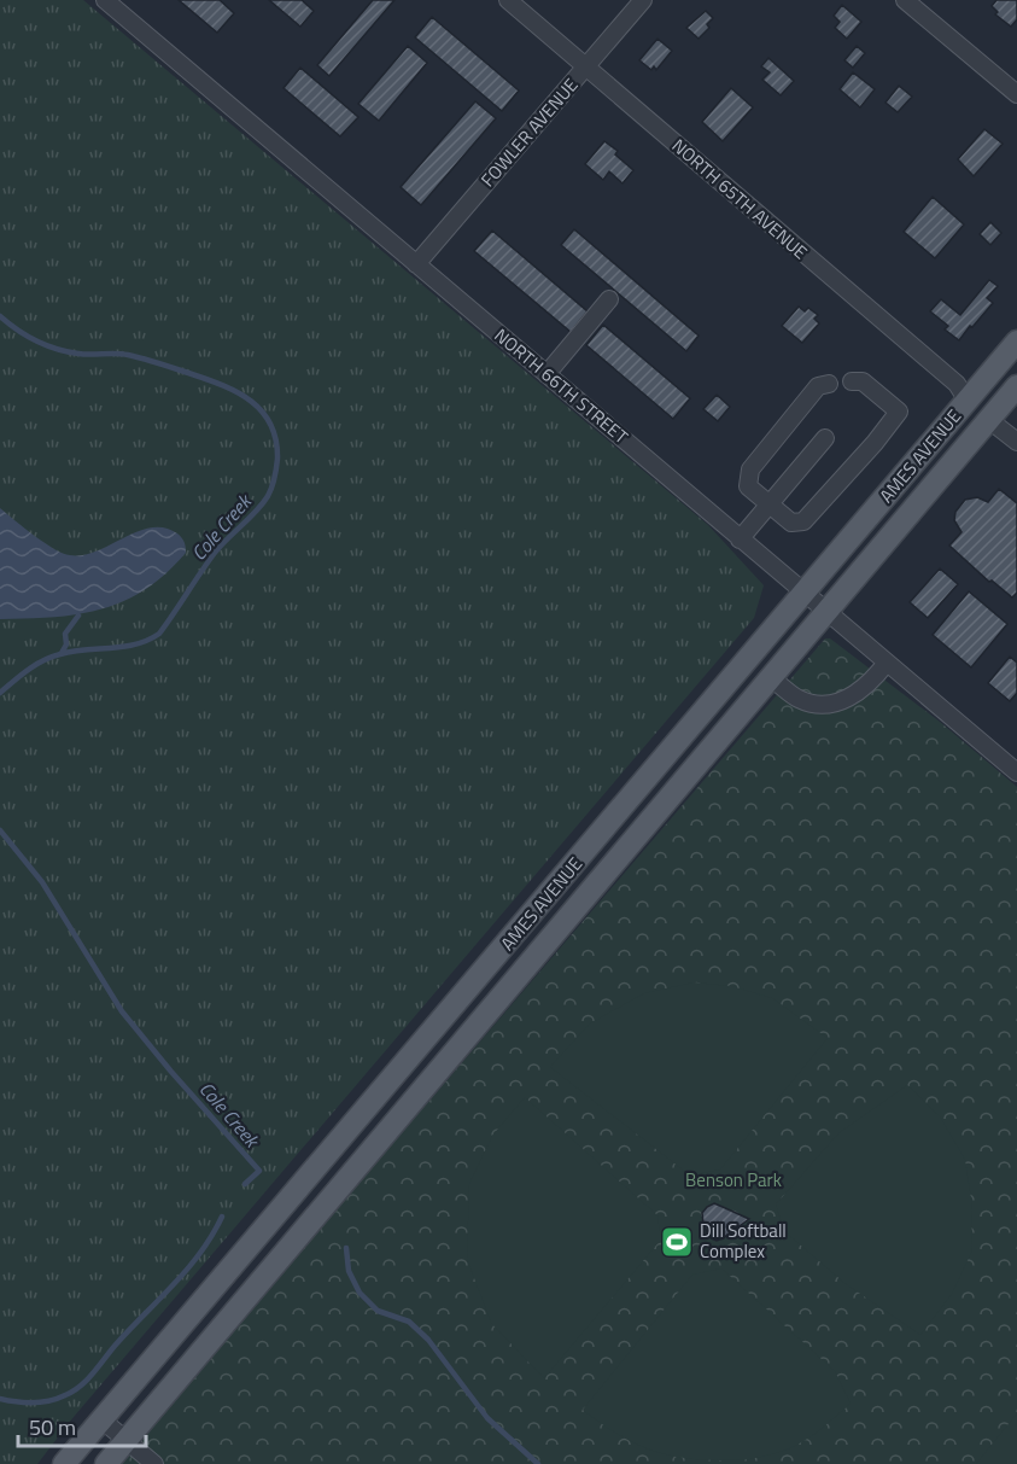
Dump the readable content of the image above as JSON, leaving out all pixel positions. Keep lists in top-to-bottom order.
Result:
{
  "streets": {
    "main road": ["AMES AVENUE"],
    "street": ["FOWLER AVENUE", "NORTH 65TH AVENUE", "NORTH 66TH STREET"]
  },
  "crossings": [
    ["FOWLER AVENUE", "NORTH 65TH AVENUE"],
    ["FOWLER AVENUE", "NORTH 66TH STREET"],
    ["NORTH 65TH AVENUE", "AMES AVENUE"],
    ["NORTH 66TH STREET", "AMES AVENUE"]
  ],
  "water": ["Cole Creek"],
  "parks": ["Benson Park"],
  "places": {
    "sports": ["Dill Softball Complex"]
  },
  "scale_bar": "50 m"
}
